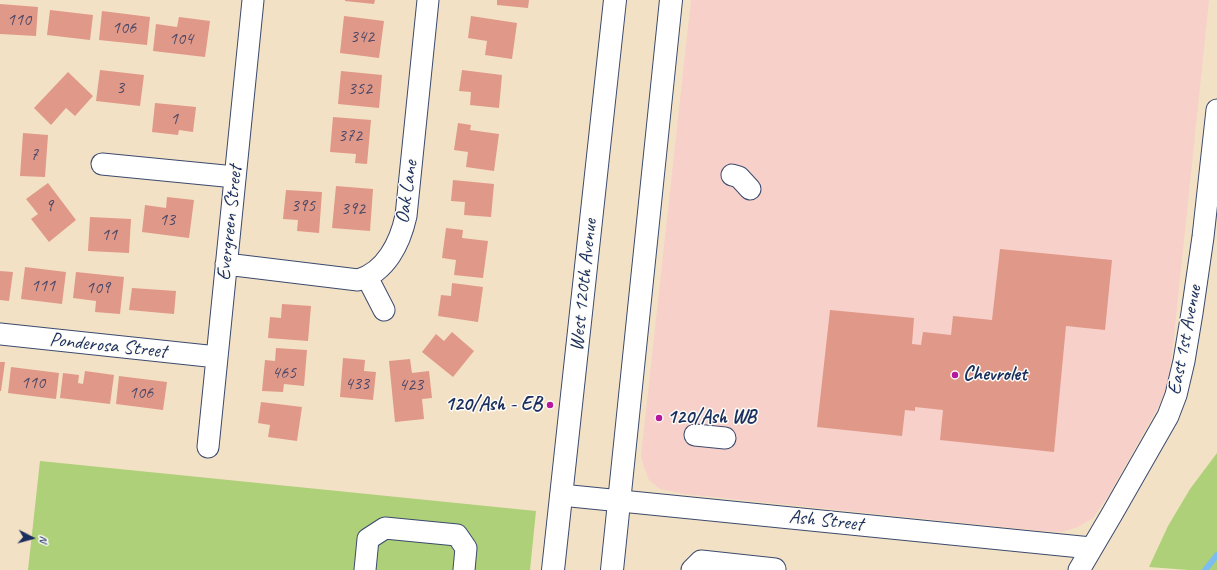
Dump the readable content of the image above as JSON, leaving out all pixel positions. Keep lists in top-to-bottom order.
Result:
{
  "streets": {
    "main road": ["West 120th Avenue"],
    "street": [
      "Oak Lane",
      "Evergreen Street",
      "East 1st Avenue",
      "Ponderosa Street",
      "Ash Street"
    ]
  },
  "crossings": [
    ["Evergreen Street", "Ponderosa Street"],
    ["West 120th Avenue", "Ash Street"],
    ["East 1st Avenue", "Ash Street"]
  ],
  "places": ["Chevrolet", "120/Ash - EB", "120/Ash WB"],
  "house_numbers": [
    "110",
    "106",
    "342",
    "104",
    "3",
    "352",
    "1",
    "372",
    "7",
    "9",
    "395",
    "392",
    "13",
    "11",
    "111",
    "109",
    "465",
    "110",
    "433",
    "423",
    "106"
  ],
  "north": "right"
}
